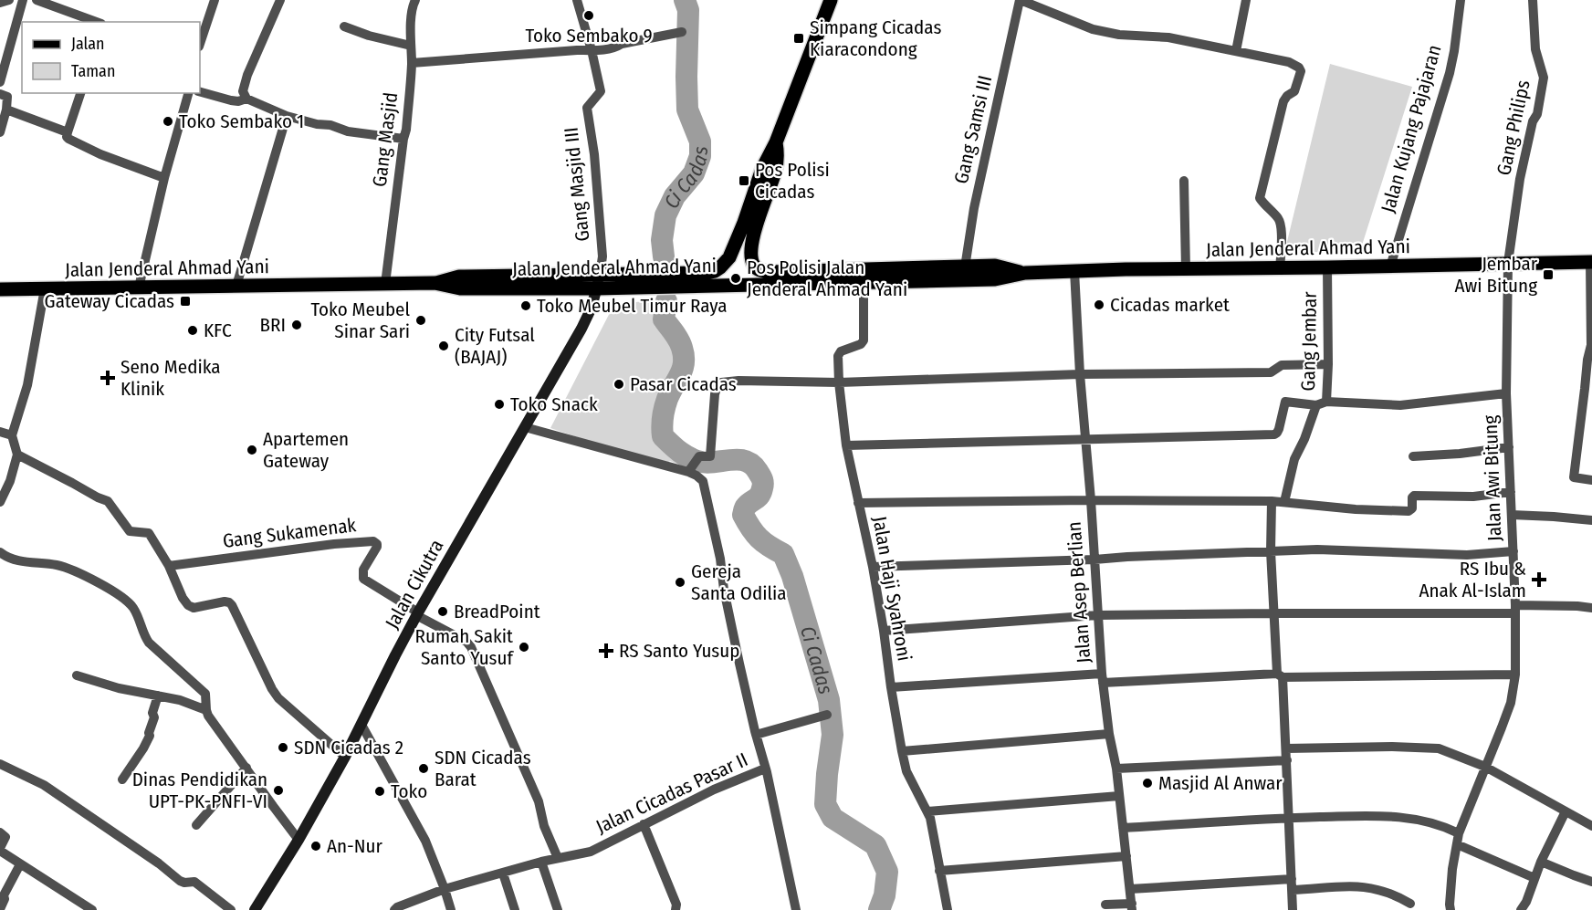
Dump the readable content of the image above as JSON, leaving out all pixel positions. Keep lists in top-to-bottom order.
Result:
{
  "streets": {
    "main road": ["Jalan Jenderal Ahmad Yani", "Jalan Cikutra"],
    "street": [
      "Gang Philips",
      "Jalan Kujang Pajajaran",
      "Gang Samsi III",
      "Gang Masjid",
      "Gang Masjid III",
      "Gang Jembar",
      "Jalan Awi Bitung",
      "Gang Sukamenak",
      "Jalan Haji Syahroni",
      "Jalan Asep Berlian",
      "Jalan Cicadas Pasar II"
    ]
  },
  "crossings": [
    ["Gang Philips", "Jalan Jenderal Ahmad Yani"],
    ["Gang Philips", "Jalan Awi Bitung"],
    ["Jalan Kujang Pajajaran", "Jalan Jenderal Ahmad Yani"],
    ["Gang Samsi III", "Jalan Jenderal Ahmad Yani"],
    ["Gang Masjid", "Jalan Jenderal Ahmad Yani"],
    ["Gang Masjid III", "Jalan Jenderal Ahmad Yani"],
    ["Gang Masjid III", "Jalan Cikutra"],
    ["Jalan Jenderal Ahmad Yani", "Gang Jembar"],
    ["Jalan Jenderal Ahmad Yani", "Jalan Awi Bitung"],
    ["Jalan Jenderal Ahmad Yani", "Jalan Cikutra"],
    ["Jalan Jenderal Ahmad Yani", "Jalan Haji Syahroni"],
    ["Jalan Jenderal Ahmad Yani", "Jalan Asep Berlian"],
    ["Gang Sukamenak", "Jalan Cikutra"]
  ],
  "water": ["Ci Cadas"],
  "places": {
    "other": [
      "Toko Sembako 9",
      "Toko Sembako 1",
      "Pos Polisi Jalan Jenderal Ahmad Yani",
      "Cicadas market",
      "Toko Meubel Timur Raya",
      "Toko Meubel Sinar Sari",
      "BRI",
      "KFC",
      "City Futsal (BAJAJ)",
      "Pasar Cicadas",
      "Toko Snack",
      "Apartemen Gateway",
      "Gereja Santa Odilia",
      "BreadPoint",
      "Rumah Sakit Santo Yusuf",
      "SDN Cicadas 2",
      "SDN Cicadas Barat",
      "Masjid Al Anwar",
      "Dinas Pendidikan UPT-PK-PNFI-VI",
      "Toko",
      "An-Nur"
    ],
    "transit": [
      "Simpang Cicadas Kiaracondong",
      "Pos Polisi Cicadas",
      "Jembar Awi Bitung",
      "Gateway Cicadas"
    ],
    "health": ["Seno Medika Klinik", "RS Ibu & Anak Al-Islam", "RS Santo Yusup"]
  },
  "legend": ["Jalan", "Taman"]
}
